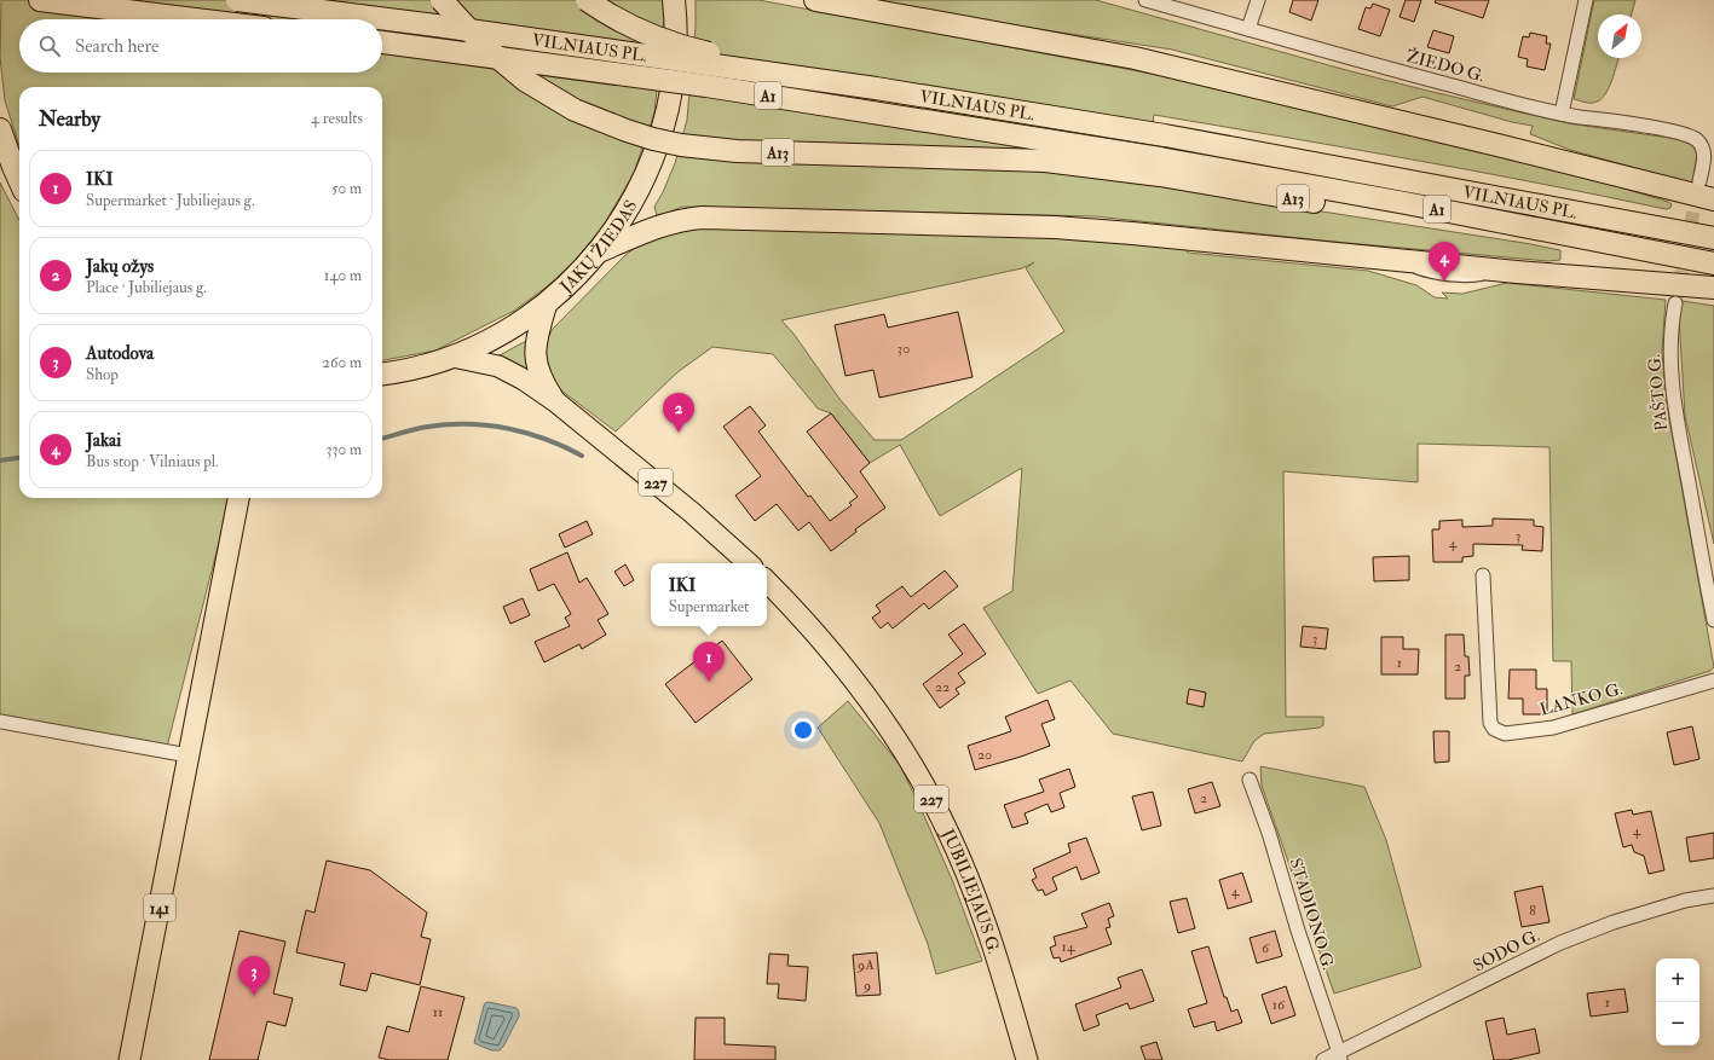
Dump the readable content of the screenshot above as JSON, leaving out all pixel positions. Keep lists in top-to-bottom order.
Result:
{
  "streets": {
    "highway": [
      "VILNIAUS PL.",
      "A1",
      "A13",
      "JAKŲ ŽIEDAS"
    ],
    "main road": ["227", "JUBILIEJAUS G.", "141"],
    "street": [
      "ŽIEDO G.",
      "PAŠTO G.",
      "LANKO G.",
      "STADIONO G.",
      "SODO G."
    ]
  },
  "crossings": [
    ["VILNIAUS PL.", "A13"],
    ["JAKŲ ŽIEDAS", "227"],
    ["STADIONO G.", "SODO G."]
  ],
  "house_numbers": [
    "30",
    "3",
    "4",
    "3",
    "1",
    "2",
    "22",
    "20",
    "2",
    "4",
    "4",
    "8",
    "14",
    "6",
    "9A",
    "9",
    "1",
    "16",
    "11"
  ],
  "north": "top right",
  "page": {
    "search": "Search here",
    "heading": ["Nearby", "4 results"],
    "list": [
      {
        "mark": "1",
        "name": "IKI",
        "note": "Supermarket · Jubiliejaus g.",
        "value": "50 m"
      },
      {
        "mark": "2",
        "name": "Jakų ožys",
        "note": "Place · Jubiliejaus g.",
        "value": "140 m"
      },
      {
        "mark": "3",
        "name": "Autodova",
        "note": "Shop",
        "value": "260 m"
      },
      {
        "mark": "4",
        "name": "Jakai",
        "note": "Bus stop · Vilniaus pl.",
        "value": "330 m"
      }
    ],
    "pins": [
      "4",
      "2",
      "1",
      "3"
    ],
    "popup": ["IKI", "Supermarket"],
    "map_buttons": ["+", "−"]
  }
}
